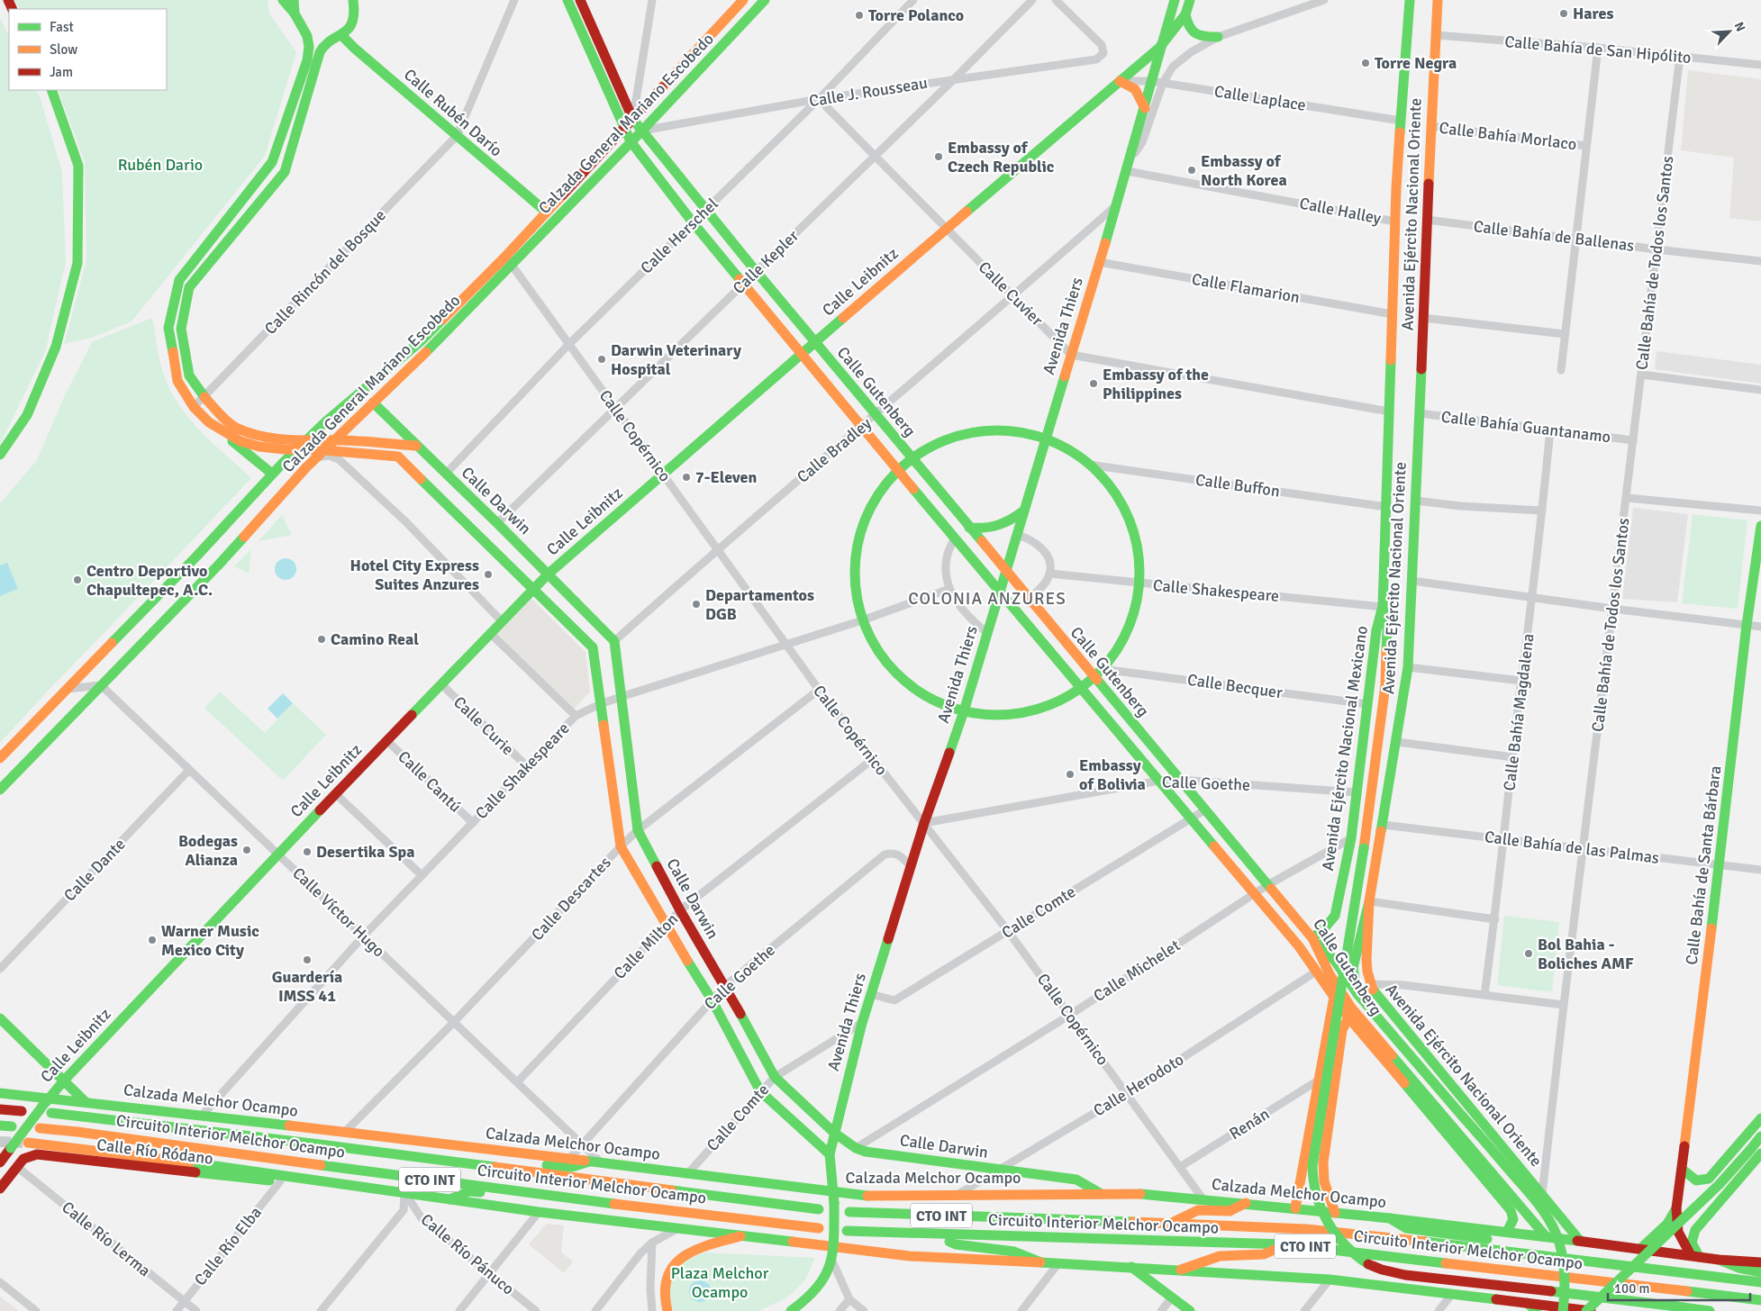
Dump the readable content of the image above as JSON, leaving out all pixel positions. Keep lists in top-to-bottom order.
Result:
{
  "streets": {
    "main road": [
      "Calle Rubén Darío",
      "Calzada General Mariano Escobedo",
      "Avenida Ejército Nacional Oriente",
      "Calle Leibnitz",
      "Avenida Thiers",
      "Calle Gutenberg",
      "Calle Darwin",
      "Avenida Ejército Nacional Mexicano",
      "Calle Bahía de Santa Bárbara",
      "Calzada Melchor Ocampo",
      "Circuito Interior Melchor Ocampo",
      "Calle Río Ródano",
      "CTO INT"
    ],
    "street": [
      "Calle Bahía de San Hipólito",
      "Calle J. Rousseau",
      "Calle Laplace",
      "Calle Bahía Morlaco",
      "Calle Halley",
      "Calle Herschel",
      "Calle Bahía de Ballenas",
      "Calle Kepler",
      "Calle Bahía de Todos los Santos",
      "Calle Rincón del Bosque",
      "Calle Flamarion",
      "Calle Cuvier",
      "Calle Bahía Guantanamo",
      "Calle Copérnico",
      "Calle Bradley",
      "Calle Buffon",
      "Calle Shakespeare",
      "Calle Becquer",
      "Calle Bahía Magdalena",
      "Calle Curie",
      "Calle Cantú",
      "Calle Goethe",
      "Calle Bahía de las Palmas",
      "Calle Dante",
      "Calle Descartes",
      "Calle Víctor Hugo",
      "Calle Comte",
      "Calle Milton",
      "Calle Michelet",
      "Calle Herodoto",
      "Renán",
      "Calle Río Lerma",
      "Calle Río Elba",
      "Calle Río Pánuco"
    ]
  },
  "crossings": [
    ["Calle Bahía de San Hipólito", "Avenida Ejército Nacional Oriente"],
    ["Calle Bahía de San Hipólito", "Calle Bahía de Todos los Santos"],
    ["Calle J. Rousseau", "Calzada General Mariano Escobedo"],
    ["Calle J. Rousseau", "Calle Herschel"],
    ["Calle J. Rousseau", "Calle Kepler"],
    ["Calle J. Rousseau", "Calle Cuvier"],
    ["Calle J. Rousseau", "Calle Gutenberg"],
    ["Calle Laplace", "Avenida Ejército Nacional Oriente"],
    ["Calle Laplace", "Calle Leibnitz"],
    ["Calle Laplace", "Avenida Thiers"],
    ["Calle Rubén Darío", "Calzada General Mariano Escobedo"],
    ["Calle Rubén Darío", "Calle Rincón del Bosque"],
    ["Calzada General Mariano Escobedo", "Calle Gutenberg"],
    ["Calzada General Mariano Escobedo", "Calle Copérnico"],
    ["Calzada General Mariano Escobedo", "Calle Darwin"],
    ["Calzada General Mariano Escobedo", "Calle Víctor Hugo"],
    ["Calle Bahía Morlaco", "Avenida Ejército Nacional Oriente"],
    ["Calle Halley", "Avenida Ejército Nacional Oriente"],
    ["Calle Halley", "Avenida Thiers"],
    ["Avenida Ejército Nacional Oriente", "Calle Bahía de Ballenas"],
    ["Avenida Ejército Nacional Oriente", "Calle Bahía de Todos los Santos"],
    ["Avenida Ejército Nacional Oriente", "Calle Flamarion"],
    ["Avenida Ejército Nacional Oriente", "Calle Bahía Guantanamo"],
    ["Avenida Ejército Nacional Oriente", "Calle Buffon"],
    ["Avenida Ejército Nacional Oriente", "Calle Shakespeare"],
    ["Avenida Ejército Nacional Oriente", "Avenida Ejército Nacional Mexicano"],
    ["Avenida Ejército Nacional Oriente", "Calle Bahía de las Palmas"],
    ["Avenida Ejército Nacional Oriente", "Calzada Melchor Ocampo"],
    ["Calle Herschel", "Calle Cuvier"],
    ["Calle Herschel", "Calle Gutenberg"],
    ["Calle Herschel", "Calle Copérnico"],
    ["Calle Herschel", "Calle Darwin"],
    ["Calle Bahía de Ballenas", "Calle Bahía de Todos los Santos"],
    ["Calle Kepler", "Calle Cuvier"],
    ["Calle Kepler", "Calle Gutenberg"],
    ["Calle Kepler", "Calle Copérnico"],
    ["Calle Kepler", "Calle Darwin"],
    ["Calle Bahía de Todos los Santos", "Calle Bahía Guantanamo"],
    ["Calle Bahía de Todos los Santos", "Calle Bahía de las Palmas"],
    ["Calle Leibnitz", "Calle Cuvier"],
    ["Calle Leibnitz", "Avenida Thiers"],
    ["Calle Leibnitz", "Calle Gutenberg"],
    ["Calle Leibnitz", "Calle Copérnico"],
    ["Calle Leibnitz", "Calle Darwin"],
    ["Calle Leibnitz", "Calle Curie"],
    ["Calle Leibnitz", "Calle Cantú"],
    ["Calle Leibnitz", "Calle Víctor Hugo"],
    ["Calle Leibnitz", "Calzada Melchor Ocampo"],
    ["Calle Flamarion", "Avenida Thiers"],
    ["Calle Cuvier", "Avenida Thiers"],
    ["Calle Cuvier", "Calle Bradley"],
    ["Avenida Thiers", "Calle Gutenberg"],
    ["Avenida Thiers", "Calle Copérnico"],
    ["Avenida Thiers", "Calle Bradley"],
    ["Avenida Thiers", "Calle Darwin"],
    ["Avenida Thiers", "Calle Goethe"],
    ["Avenida Thiers", "Calle Comte"],
    ["Avenida Thiers", "Calzada Melchor Ocampo"],
    ["Calle Gutenberg", "Calle Bradley"],
    ["Calle Gutenberg", "Avenida Ejército Nacional Mexicano"],
    ["Calle Gutenberg", "Calle Goethe"],
    ["Calle Gutenberg", "Calle Comte"],
    ["Calle Gutenberg", "Calle Michelet"],
    ["Calle Gutenberg", "Calle Herodoto"],
    ["Calle Gutenberg", "Calzada Melchor Ocampo"],
    ["Calle Bahía Guantanamo", "Calle Bahía Magdalena"],
    ["Calle Copérnico", "Calle Bradley"],
    ["Calle Copérnico", "Calle Shakespeare"],
    ["Calle Copérnico", "Calle Goethe"],
    ["Calle Copérnico", "Calle Descartes"],
    ["Calle Copérnico", "Calle Comte"],
    ["Calle Copérnico", "Calle Milton"],
    ["Calle Copérnico", "Calle Michelet"],
    ["Calle Copérnico", "Calle Herodoto"],
    ["Calle Copérnico", "Calzada Melchor Ocampo"],
    ["Calle Copérnico", "Renán"],
    ["Calle Bradley", "Calle Darwin"],
    ["Calle Darwin", "Calle Shakespeare"],
    ["Calle Darwin", "Calle Goethe"],
    ["Calle Darwin", "Calle Descartes"],
    ["Calle Darwin", "Calle Comte"],
    ["Calle Darwin", "Calle Milton"],
    ["Calle Darwin", "Calle Michelet"],
    ["Calle Darwin", "Calle Herodoto"],
    ["Calle Darwin", "Calzada Melchor Ocampo"],
    ["Calle Shakespeare", "Calle Curie"],
    ["Calle Shakespeare", "Avenida Ejército Nacional Mexicano"],
    ["Calle Shakespeare", "Calle Cantú"],
    ["Calle Shakespeare", "Calle Víctor Hugo"],
    ["Calle Shakespeare", "Calzada Melchor Ocampo"],
    ["Calle Becquer", "Avenida Ejército Nacional Mexicano"],
    ["Calle Bahía Magdalena", "Calle Bahía de las Palmas"],
    ["Avenida Ejército Nacional Mexicano", "Calle Goethe"],
    ["Avenida Ejército Nacional Mexicano", "Calle Michelet"],
    ["Calle Goethe", "Calle Víctor Hugo"],
    ["Calle Goethe", "Calzada Melchor Ocampo"],
    ["Calle Bahía de las Palmas", "Calle Bahía de Santa Bárbara"],
    ["Calle Dante", "Calle Víctor Hugo"],
    ["Calle Descartes", "Calle Víctor Hugo"],
    ["Calle Descartes", "Calzada Melchor Ocampo"],
    ["Calle Víctor Hugo", "Calle Milton"],
    ["Calle Víctor Hugo", "Calzada Melchor Ocampo"],
    ["Calle Comte", "Calzada Melchor Ocampo"],
    ["Calle Herodoto", "Calzada Melchor Ocampo"],
    ["Calle Río Ródano", "CTO INT"],
    ["Calle Río Ródano", "Calle Río Lerma"],
    ["Calle Río Ródano", "Calle Río Elba"],
    ["CTO INT", "Calle Río Pánuco"],
    ["Calle Río Lerma", "Calle Río Elba"]
  ],
  "districts": ["COLONIA ANZURES"],
  "parks": ["Rubén Dario", "Plaza Melchor Ocampo"],
  "places": [
    "Hares",
    "Torre Polanco",
    "Torre Negra",
    "Embassy of Czech Republic",
    "Embassy of North Korea",
    "Darwin Veterinary Hospital",
    "Embassy of the Philippines",
    "7-Eleven",
    "Hotel City Express Suites Anzures",
    "Centro Deportivo Chapultepec, A.C.",
    "Departamentos DGB",
    "Camino Real",
    "Embassy of Bolivia",
    "Bodegas Alianza",
    "Desertika Spa",
    "Warner Music Mexico City",
    "Bol Bahia - Boliches AMF",
    "Guardería IMSS 41"
  ],
  "legend": ["Fast", "Slow", "Jam"],
  "scale_bar": "100 m",
  "north": "top right"
}
